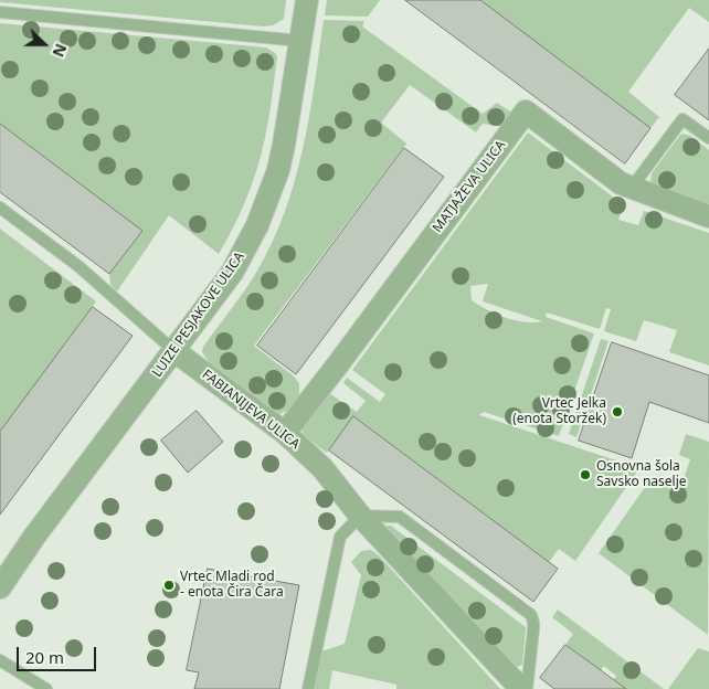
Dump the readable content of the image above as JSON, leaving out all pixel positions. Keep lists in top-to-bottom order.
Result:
{
  "streets": {
    "street": ["MATJAŽEVA ULICA", "LUIZE PESJAKOVE ULICA", "FABIANIJEVA ULICA"]
  },
  "crossings": [
    ["MATJAŽEVA ULICA", "FABIANIJEVA ULICA"],
    ["LUIZE PESJAKOVE ULICA", "FABIANIJEVA ULICA"]
  ],
  "places": ["Vrtec Jelka (enota Storžek)", "Osnovna šola Savsko naselje", "Vrtec Mladi rod - enota Čira Čara"],
  "scale_bar": "20 m",
  "north": "right"
}
